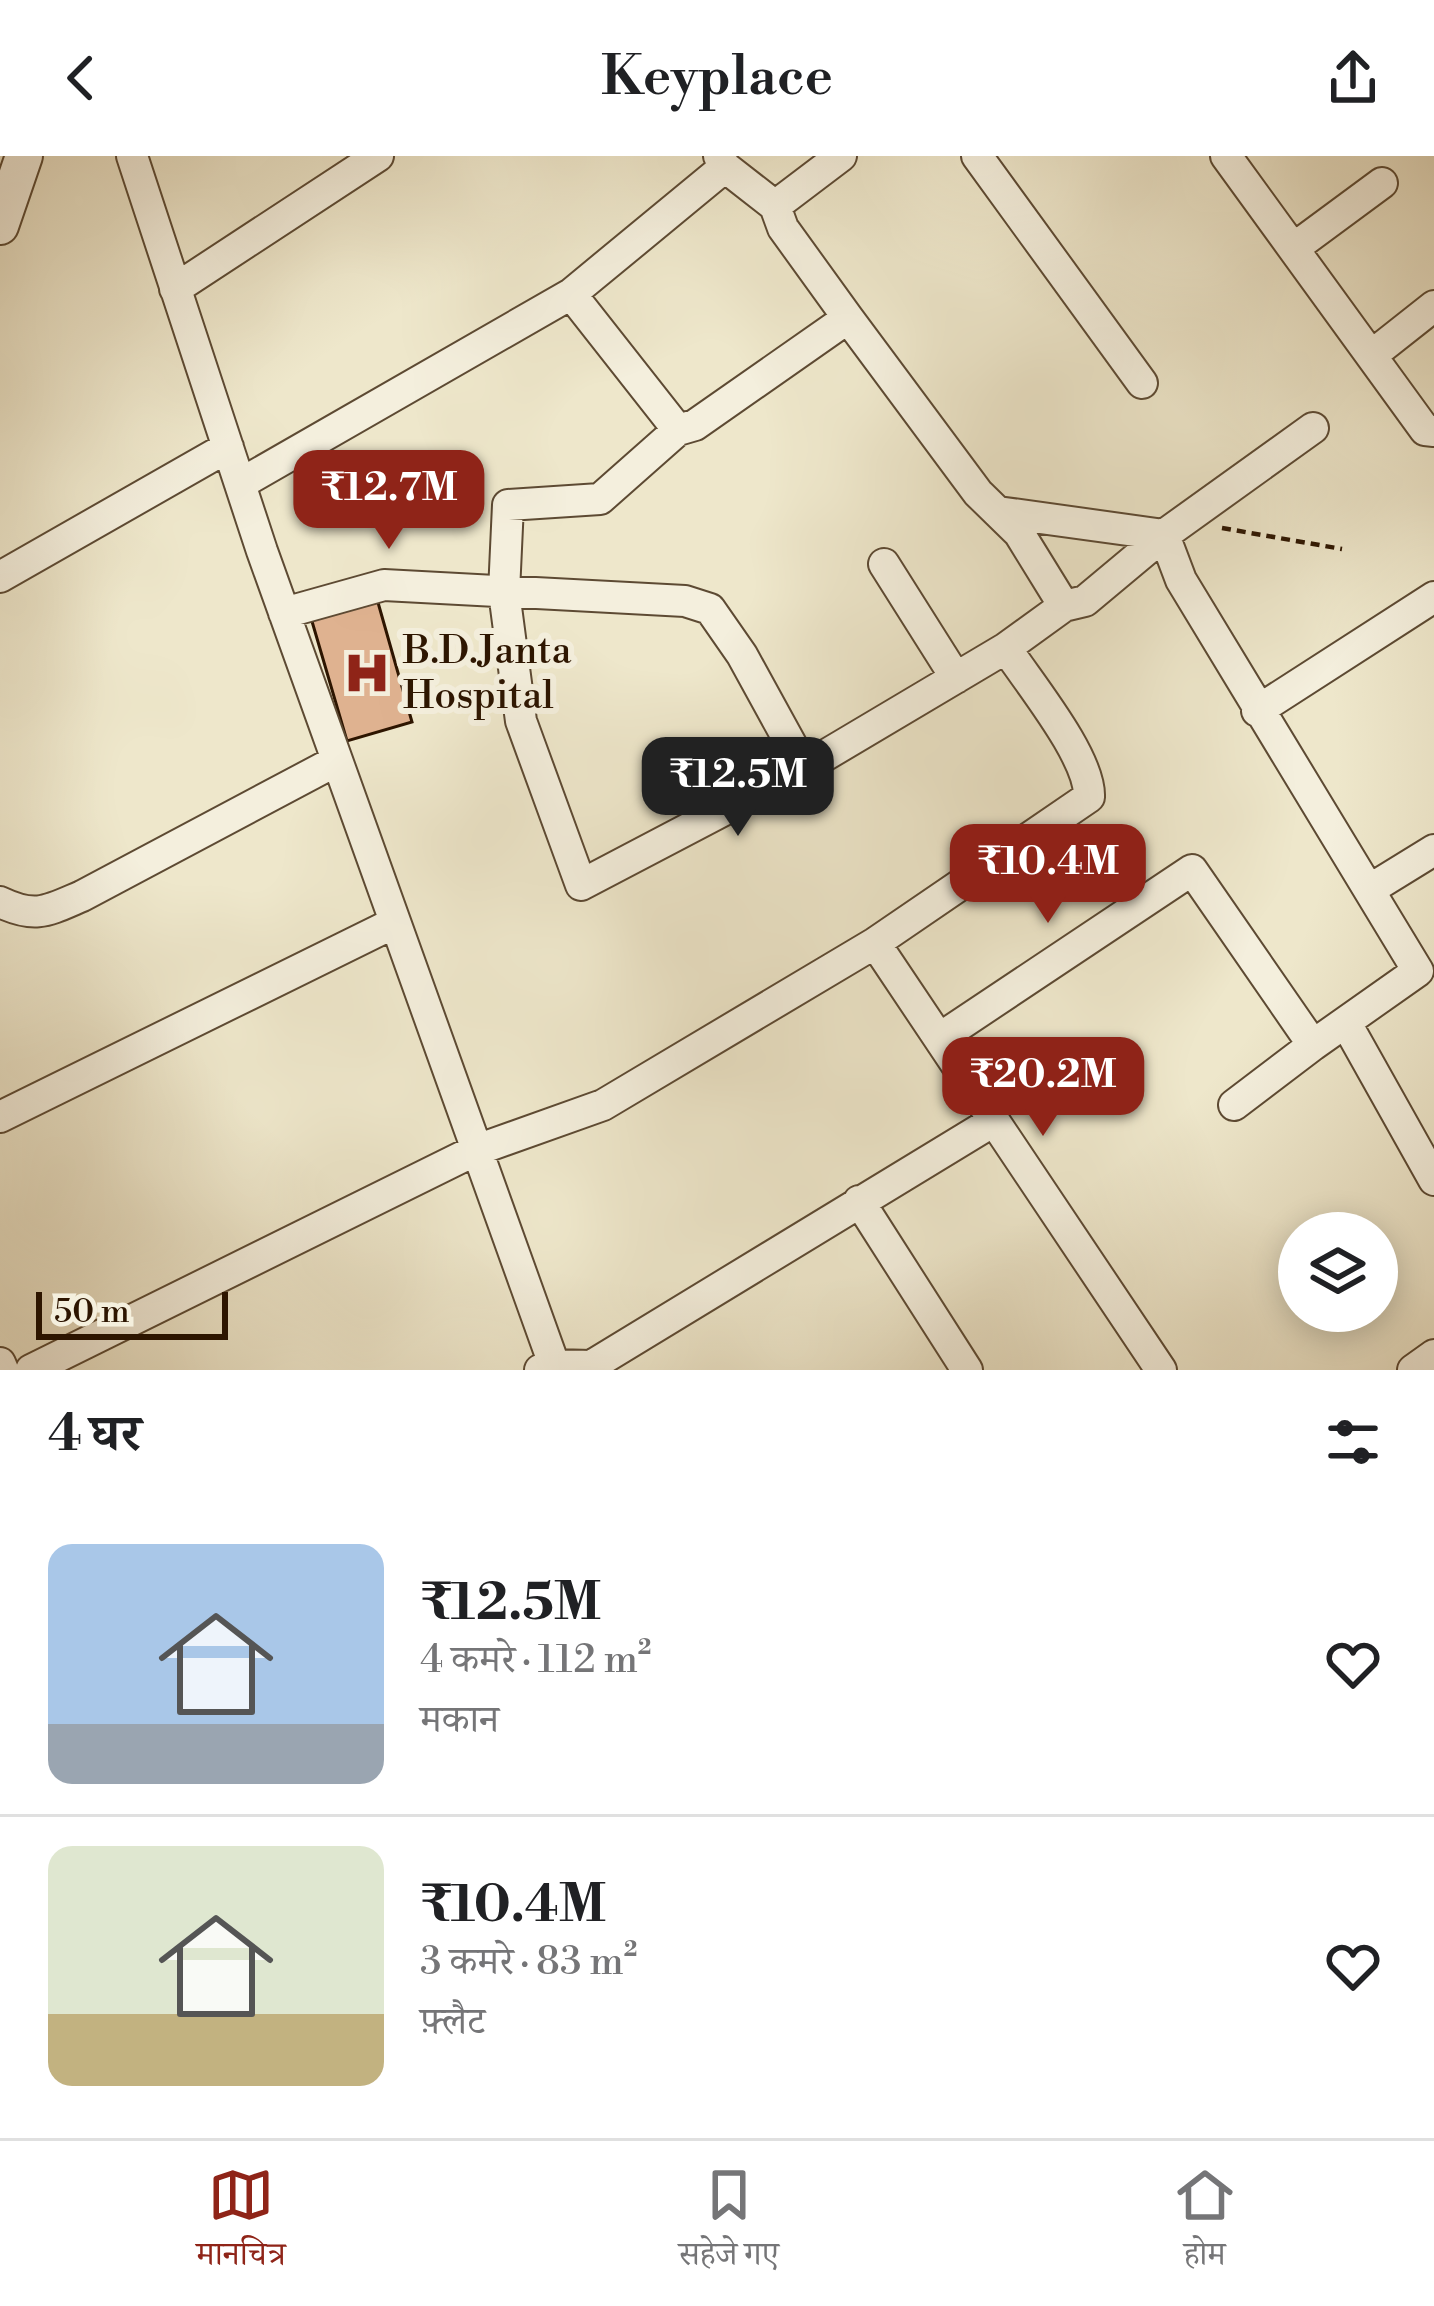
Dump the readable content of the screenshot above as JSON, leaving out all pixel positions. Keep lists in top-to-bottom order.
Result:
{
  "places": {
    "hospital": ["B.D.Janta Hospital"]
  },
  "scale_bar": "50 m",
  "page": {
    "header": "Keyplace",
    "price": [
      "₹12.7M",
      "₹12.5M",
      "₹10.4M",
      "₹20.2M"
    ],
    "scale": "50 m",
    "heading": "4 घर",
    "list": [
      {
        "name": "₹12.5M",
        "note": "4 कमरे · 112 m² · मकान"
      },
      {
        "name": "₹10.4M",
        "note": "3 कमरे · 83 m² · फ़्लैट"
      }
    ],
    "tabs": ["मानचित्र", "सहेजे गए", "होम"]
  }
}
